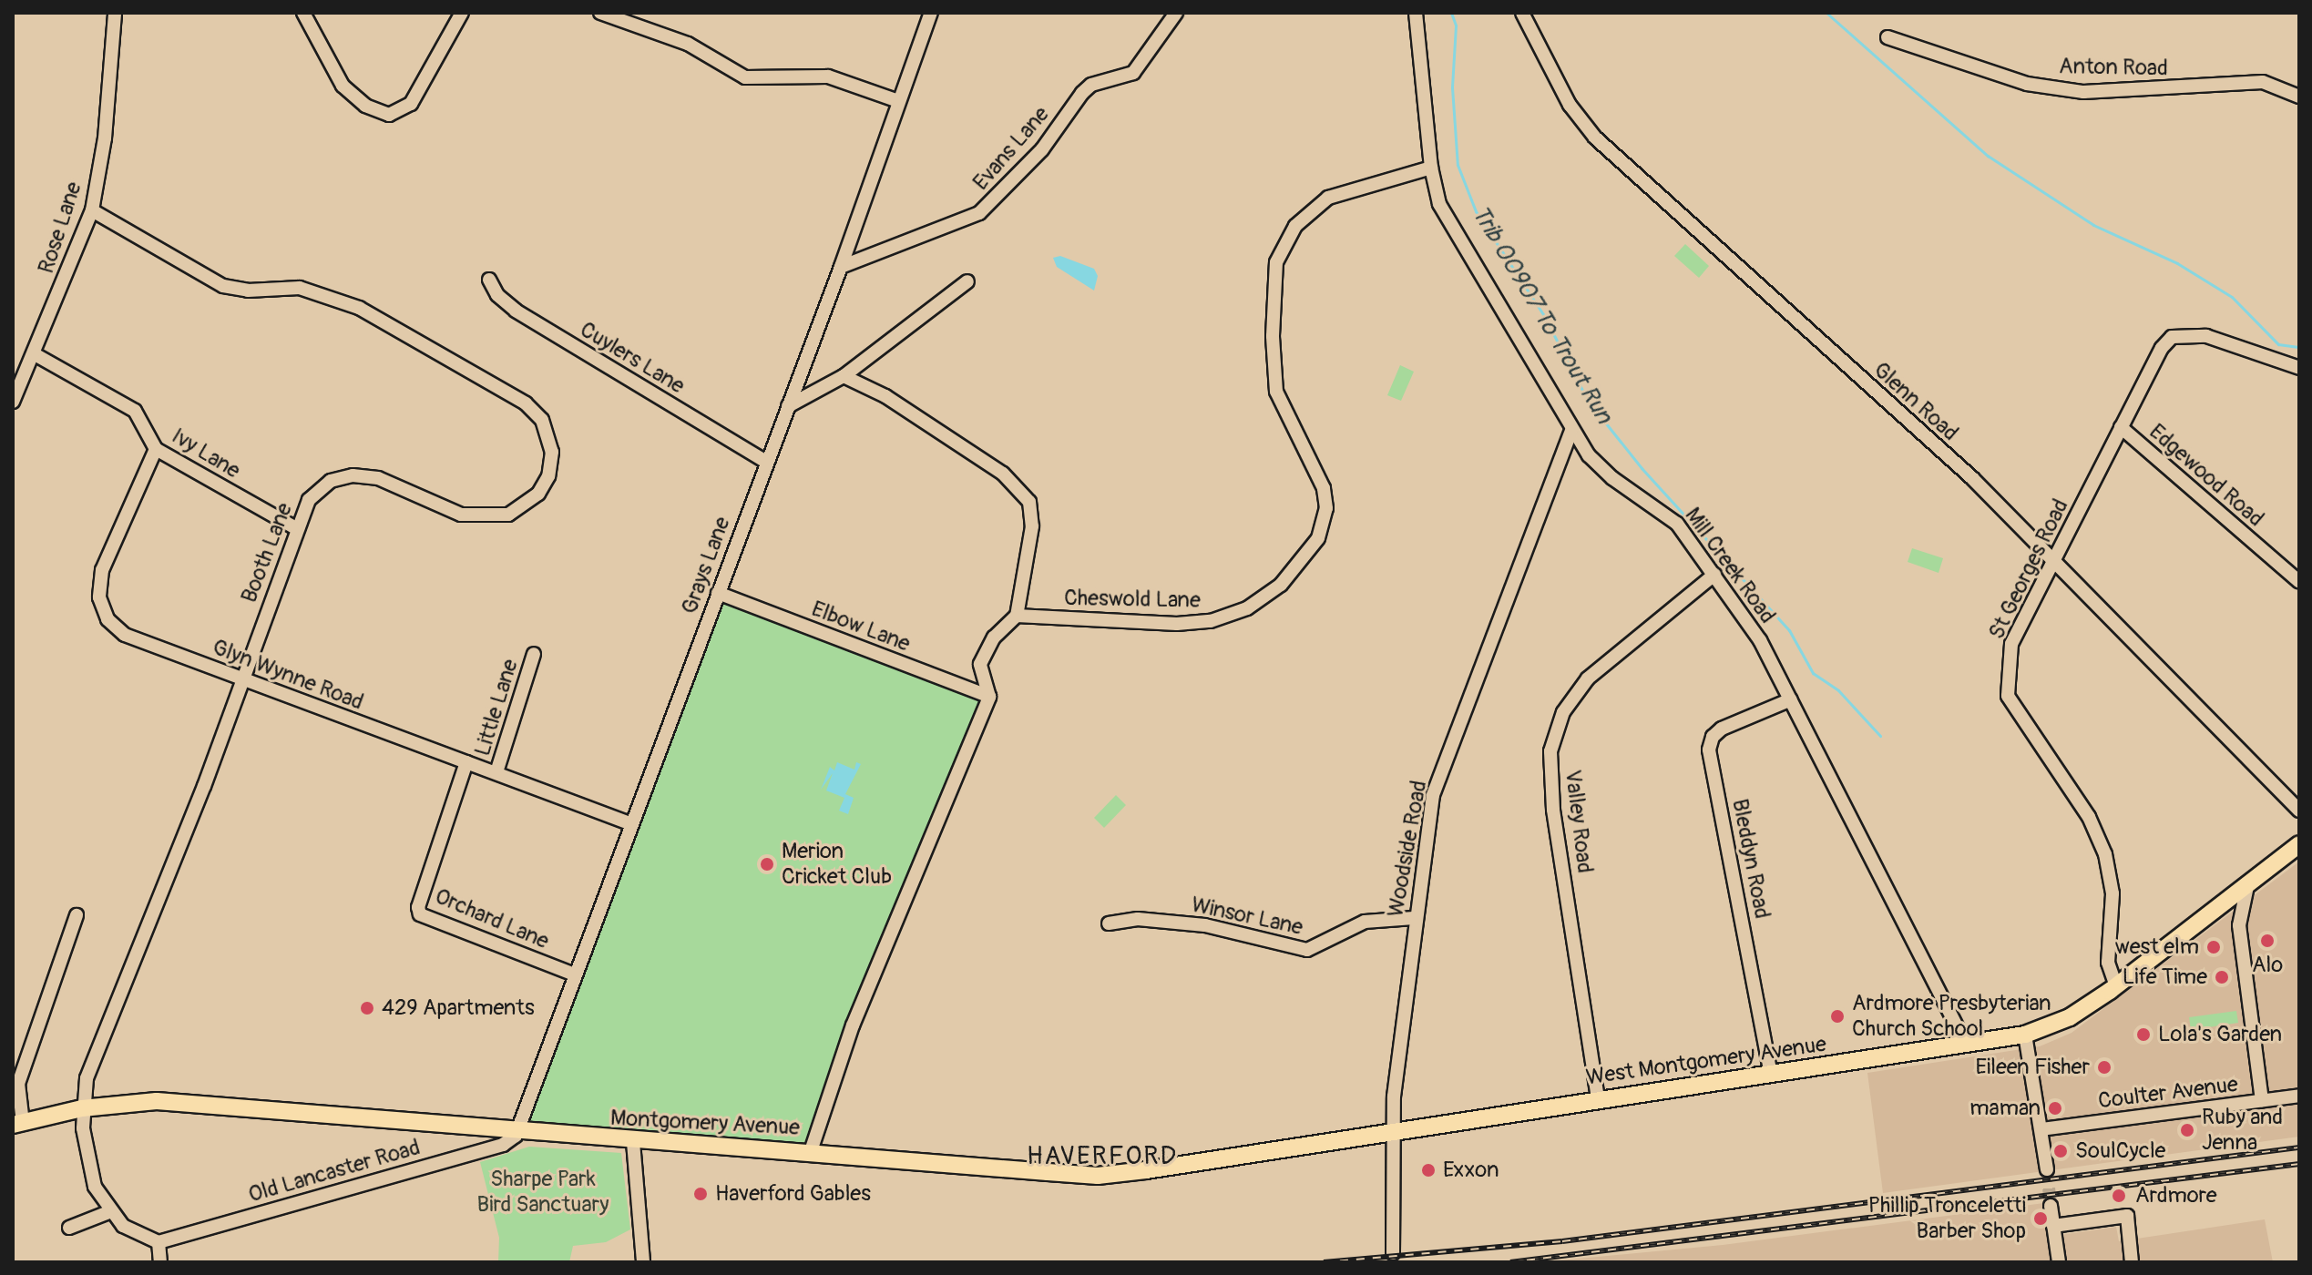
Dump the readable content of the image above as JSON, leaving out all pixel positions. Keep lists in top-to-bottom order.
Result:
{
  "streets": {
    "main road": ["West Montgomery Avenue", "Montgomery Avenue"],
    "street": [
      "Anton Road",
      "Evans Lane",
      "Rose Lane",
      "Cuylers Lane",
      "Glenn Road",
      "Ivy Lane",
      "Edgewood Road",
      "Booth Lane",
      "Grays Lane",
      "Mill Creek Road",
      "St Georges Road",
      "Cheswold Lane",
      "Elbow Lane",
      "Glyn Wynne Road",
      "Little Lane",
      "Valley Road",
      "Woodside Road",
      "Bleddyn Road",
      "Winsor Lane",
      "Orchard Lane",
      "Coulter Avenue",
      "Old Lancaster Road"
    ]
  },
  "crossings": [
    ["Evans Lane", "Grays Lane"],
    ["Rose Lane", "Ivy Lane"],
    ["Rose Lane", "Booth Lane"],
    ["Cuylers Lane", "Grays Lane"],
    ["Glenn Road", "St Georges Road"],
    ["Ivy Lane", "Booth Lane"],
    ["Ivy Lane", "Glyn Wynne Road"],
    ["Edgewood Road", "St Georges Road"],
    ["Booth Lane", "Glyn Wynne Road"],
    ["Booth Lane", "Montgomery Avenue"],
    ["Booth Lane", "Old Lancaster Road"],
    ["Grays Lane", "Elbow Lane"],
    ["Grays Lane", "Glyn Wynne Road"],
    ["Grays Lane", "Orchard Lane"],
    ["Grays Lane", "Montgomery Avenue"],
    ["Grays Lane", "Old Lancaster Road"],
    ["Mill Creek Road", "Cheswold Lane"],
    ["Mill Creek Road", "Valley Road"],
    ["Mill Creek Road", "Woodside Road"],
    ["Mill Creek Road", "Bleddyn Road"],
    ["Mill Creek Road", "West Montgomery Avenue"],
    ["St Georges Road", "West Montgomery Avenue"],
    ["Glyn Wynne Road", "Little Lane"],
    ["Glyn Wynne Road", "Orchard Lane"],
    ["Valley Road", "West Montgomery Avenue"],
    ["Woodside Road", "Winsor Lane"],
    ["Woodside Road", "West Montgomery Avenue"],
    ["Woodside Road", "Montgomery Avenue"],
    ["Bleddyn Road", "West Montgomery Avenue"],
    ["West Montgomery Avenue", "Montgomery Avenue"],
    ["Montgomery Avenue", "Old Lancaster Road"]
  ],
  "districts": ["HAVERFORD"],
  "water": ["Trib 00907 To Trout Run"],
  "parks": ["Sharpe Park Bird Sanctuary"],
  "places": [
    "Merion Cricket Club",
    "Alo",
    "west elm",
    "Life Time",
    "429 Apartments",
    "Ardmore Presbyterian Church School",
    "Lola's Garden",
    "Eileen Fisher",
    "maman",
    "Ruby and Jenna",
    "SoulCycle",
    "Exxon",
    "Haverford Gables",
    "Ardmore",
    "Phillip Tronceletti Barber Shop"
  ]
}
